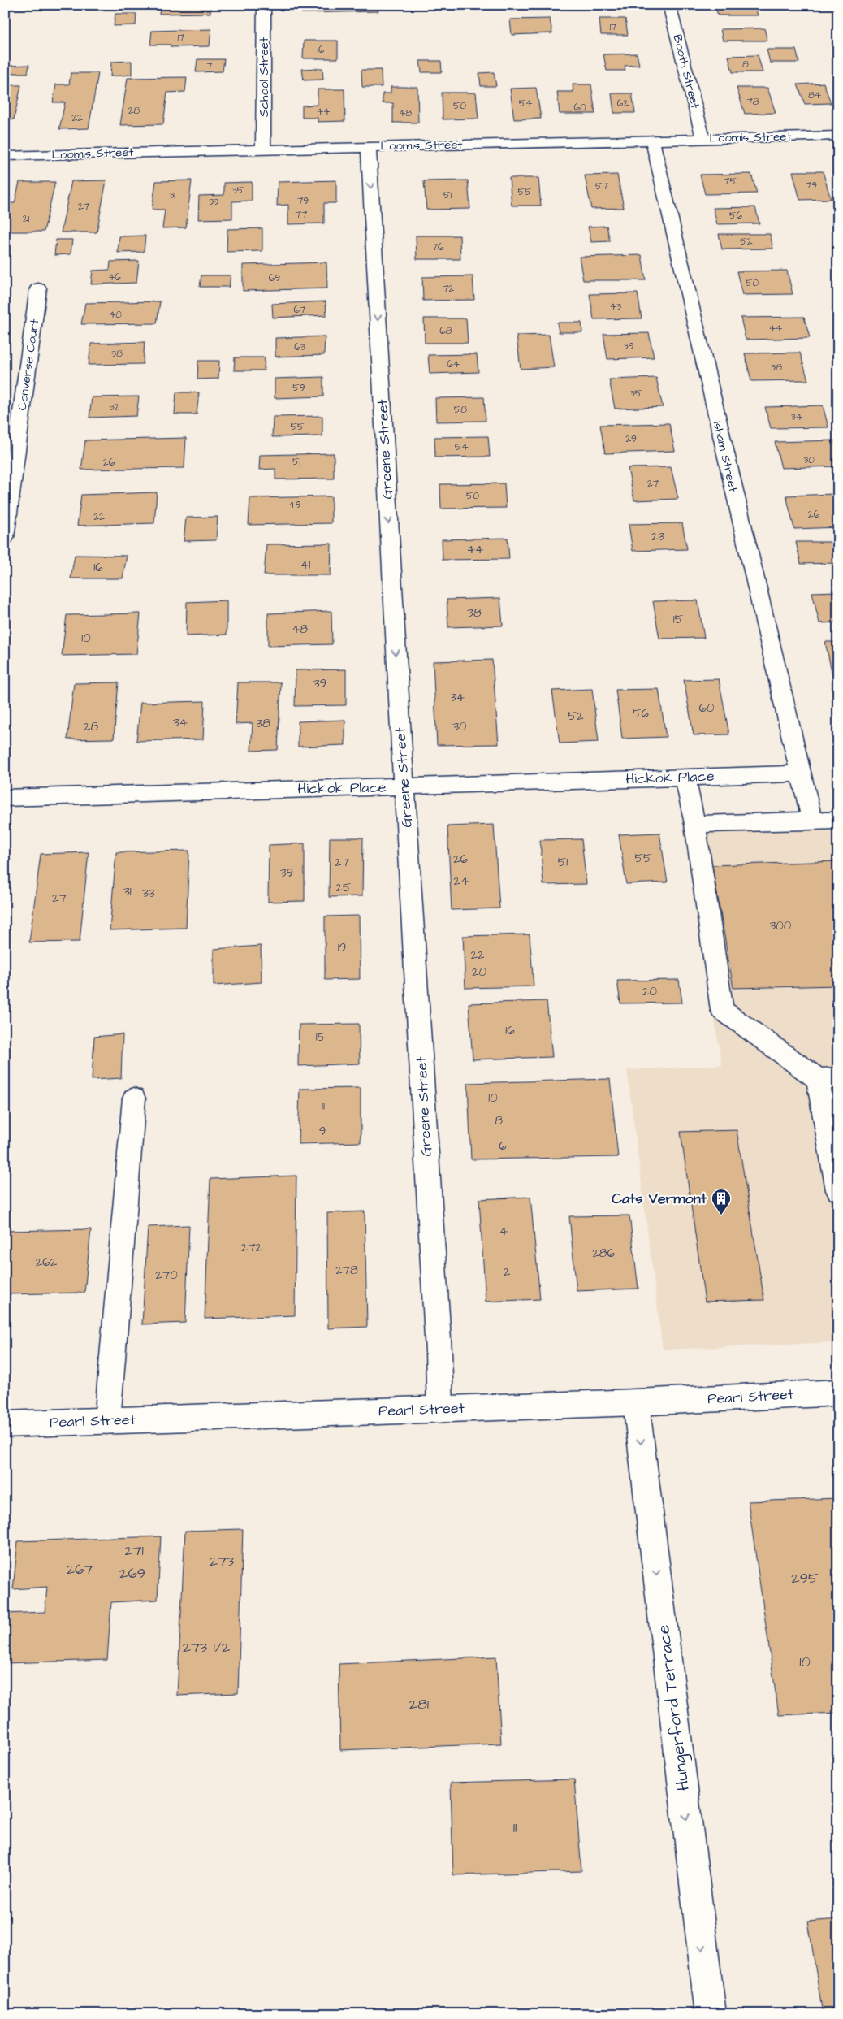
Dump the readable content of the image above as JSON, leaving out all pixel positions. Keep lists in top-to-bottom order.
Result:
{
  "streets": {
    "street": [
      "Booth Street",
      "School Street",
      "Loomis Street",
      "Converse Court",
      "Greene Street",
      "Isham Street",
      "Hickok Place",
      "Pearl Street",
      "Hungerford Terrace"
    ]
  },
  "crossings": [
    ["Booth Street", "Loomis Street"],
    ["School Street", "Loomis Street"],
    ["Loomis Street", "Greene Street"],
    ["Loomis Street", "Isham Street"],
    ["Greene Street", "Hickok Place"],
    ["Greene Street", "Pearl Street"],
    ["Isham Street", "Hickok Place"],
    ["Pearl Street", "Hungerford Terrace"]
  ],
  "one_way": ["Greene Street", "Hungerford Terrace"],
  "places": {
    "building": ["Cats Vermont"]
  },
  "house_numbers": [
    "17",
    "17",
    "16",
    "8",
    "7",
    "84",
    "78",
    "54",
    "62",
    "50",
    "60",
    "28",
    "44",
    "48",
    "22",
    "75",
    "79",
    "57",
    "35",
    "55",
    "31",
    "51",
    "79",
    "33",
    "27",
    "77",
    "56",
    "21",
    "52",
    "76",
    "46",
    "69",
    "50",
    "72",
    "43",
    "67",
    "40",
    "44",
    "68",
    "39",
    "63",
    "38",
    "64",
    "38",
    "59",
    "35",
    "32",
    "58",
    "34",
    "55",
    "29",
    "54",
    "30",
    "51",
    "26",
    "27",
    "50",
    "49",
    "26",
    "22",
    "23",
    "44",
    "41",
    "16",
    "38",
    "15",
    "48",
    "10",
    "39",
    "34",
    "60",
    "56",
    "52",
    "34",
    "38",
    "28",
    "30",
    "55",
    "26",
    "27",
    "51",
    "39",
    "24",
    "25",
    "31",
    "33",
    "27",
    "300",
    "19",
    "22",
    "20",
    "20",
    "16",
    "15",
    "10",
    "11",
    "8",
    "9",
    "6",
    "4",
    "272",
    "286",
    "262",
    "278",
    "2",
    "270",
    "271",
    "273",
    "267",
    "269",
    "295",
    "273 1/2",
    "10",
    "281",
    "11"
  ]
}
